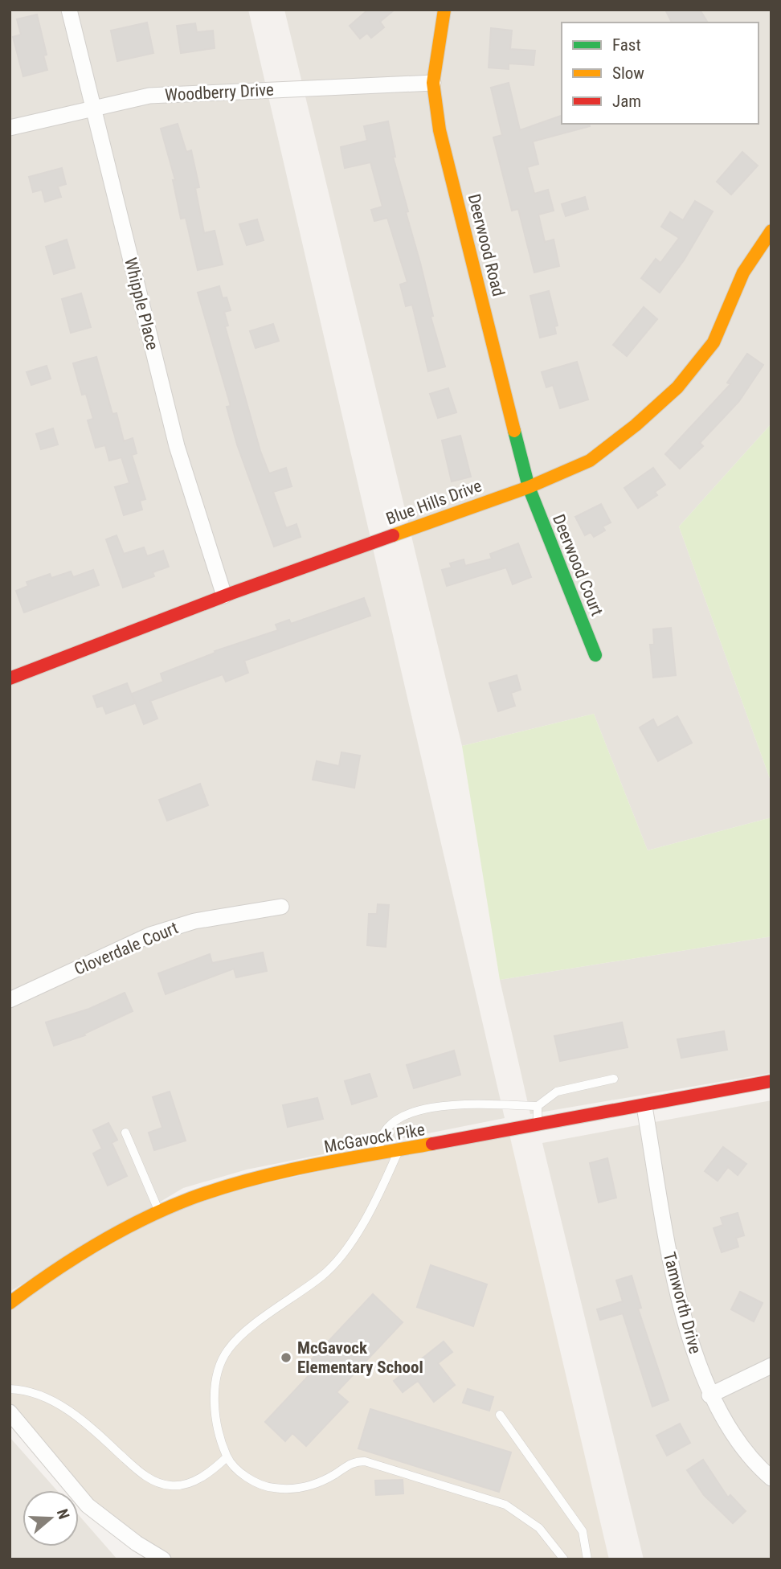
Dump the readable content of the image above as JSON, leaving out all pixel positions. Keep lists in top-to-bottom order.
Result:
{
  "streets": {
    "street": [
      "Woodberry Drive",
      "Deerwood Road",
      "Whipple Place",
      "Blue Hills Drive",
      "Deerwood Court",
      "Cloverdale Court",
      "McGavock Pike",
      "Tamworth Drive"
    ]
  },
  "crossings": [
    ["Woodberry Drive", "Deerwood Road"],
    ["Woodberry Drive", "Whipple Place"],
    ["Deerwood Road", "Blue Hills Drive"],
    ["Deerwood Road", "Deerwood Court"],
    ["Whipple Place", "Blue Hills Drive"],
    ["Blue Hills Drive", "Deerwood Court"],
    ["McGavock Pike", "Tamworth Drive"]
  ],
  "places": ["McGavock Elementary School"],
  "legend": ["Fast", "Slow", "Jam"],
  "north": "right"
}
